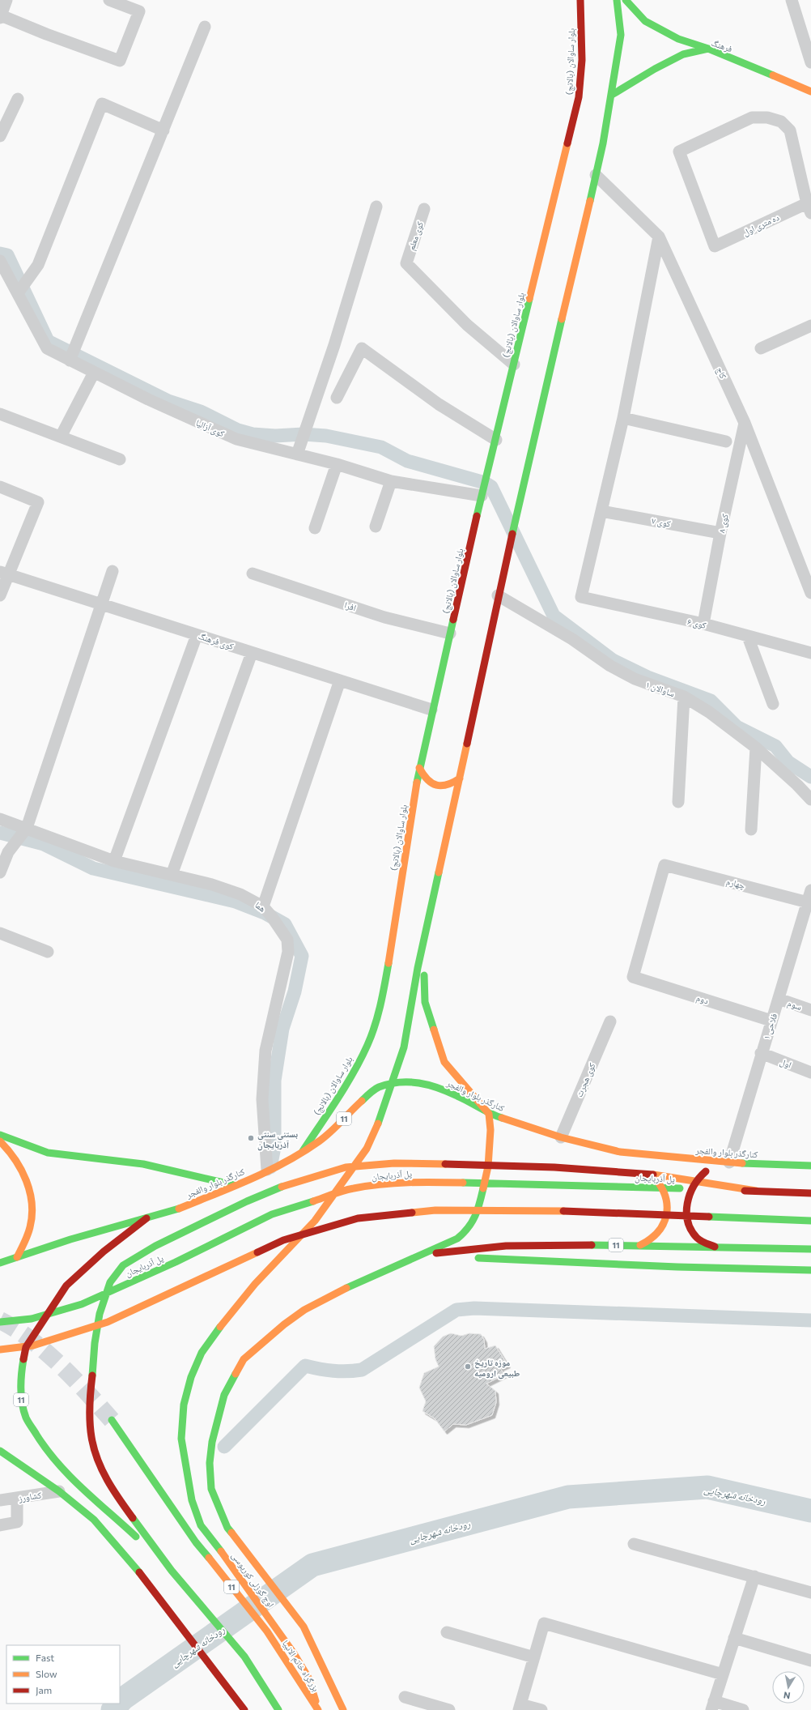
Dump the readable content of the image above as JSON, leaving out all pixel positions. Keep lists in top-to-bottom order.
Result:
{
  "streets": {
    "main road": [
      "فرهنگ",
      "بلوار ساوالان (بالانج)",
      "کنارگذر بلوار والفجر",
      "11",
      "پل آذربایجان",
      "اوچ گوزلی کورپوسی",
      "بزرگراه خاتم الانبیا"
    ],
    "street": [
      "ده متری اول",
      "کوی معلم",
      "کاج",
      "کوی آزالیا",
      "کوی ۷",
      "کوی ۸",
      "افرا",
      "کوی ۶",
      "کوی فرهنگ",
      "ساوالان ۱",
      "چهارم",
      "هما",
      "دوم",
      "سوم",
      "فلاحی ۱",
      "اول",
      "کوی هجرت",
      "کشاورز"
    ]
  },
  "crossings": [
    ["بلوار ساوالان (بالانج)", "کوی معلم"],
    ["بلوار ساوالان (بالانج)", "کوی آزالیا"],
    ["بلوار ساوالان (بالانج)", "افرا"],
    ["بلوار ساوالان (بالانج)", "کوی فرهنگ"],
    ["بلوار ساوالان (بالانج)", "کنارگذر بلوار والفجر"],
    ["کاج", "کوی ۸"],
    ["کوی ۷", "کوی ۸"],
    ["کوی ۷", "کوی ۶"],
    ["کوی ۸", "کوی ۶"],
    ["چهارم", "دوم"],
    ["چهارم", "فلاحی ۱"],
    ["هما", "کنارگذر بلوار والفجر"],
    ["دوم", "فلاحی ۱"],
    ["سوم", "فلاحی ۱"],
    ["فلاحی ۱", "اول"],
    ["فلاحی ۱", "کنارگذر بلوار والفجر"],
    ["کوی هجرت", "کنارگذر بلوار والفجر"],
    ["کنارگذر بلوار والفجر", "11"],
    ["اوچ گوزلی کورپوسی", "بزرگراه خاتم الانبیا"]
  ],
  "water": ["رودخانه شهرچایی"],
  "places": ["بستنی سنتی آذربایجان", "موزه تاریخ طبیعی ارومیه"],
  "legend": ["Fast", "Slow", "Jam"],
  "north": "bottom"
}
